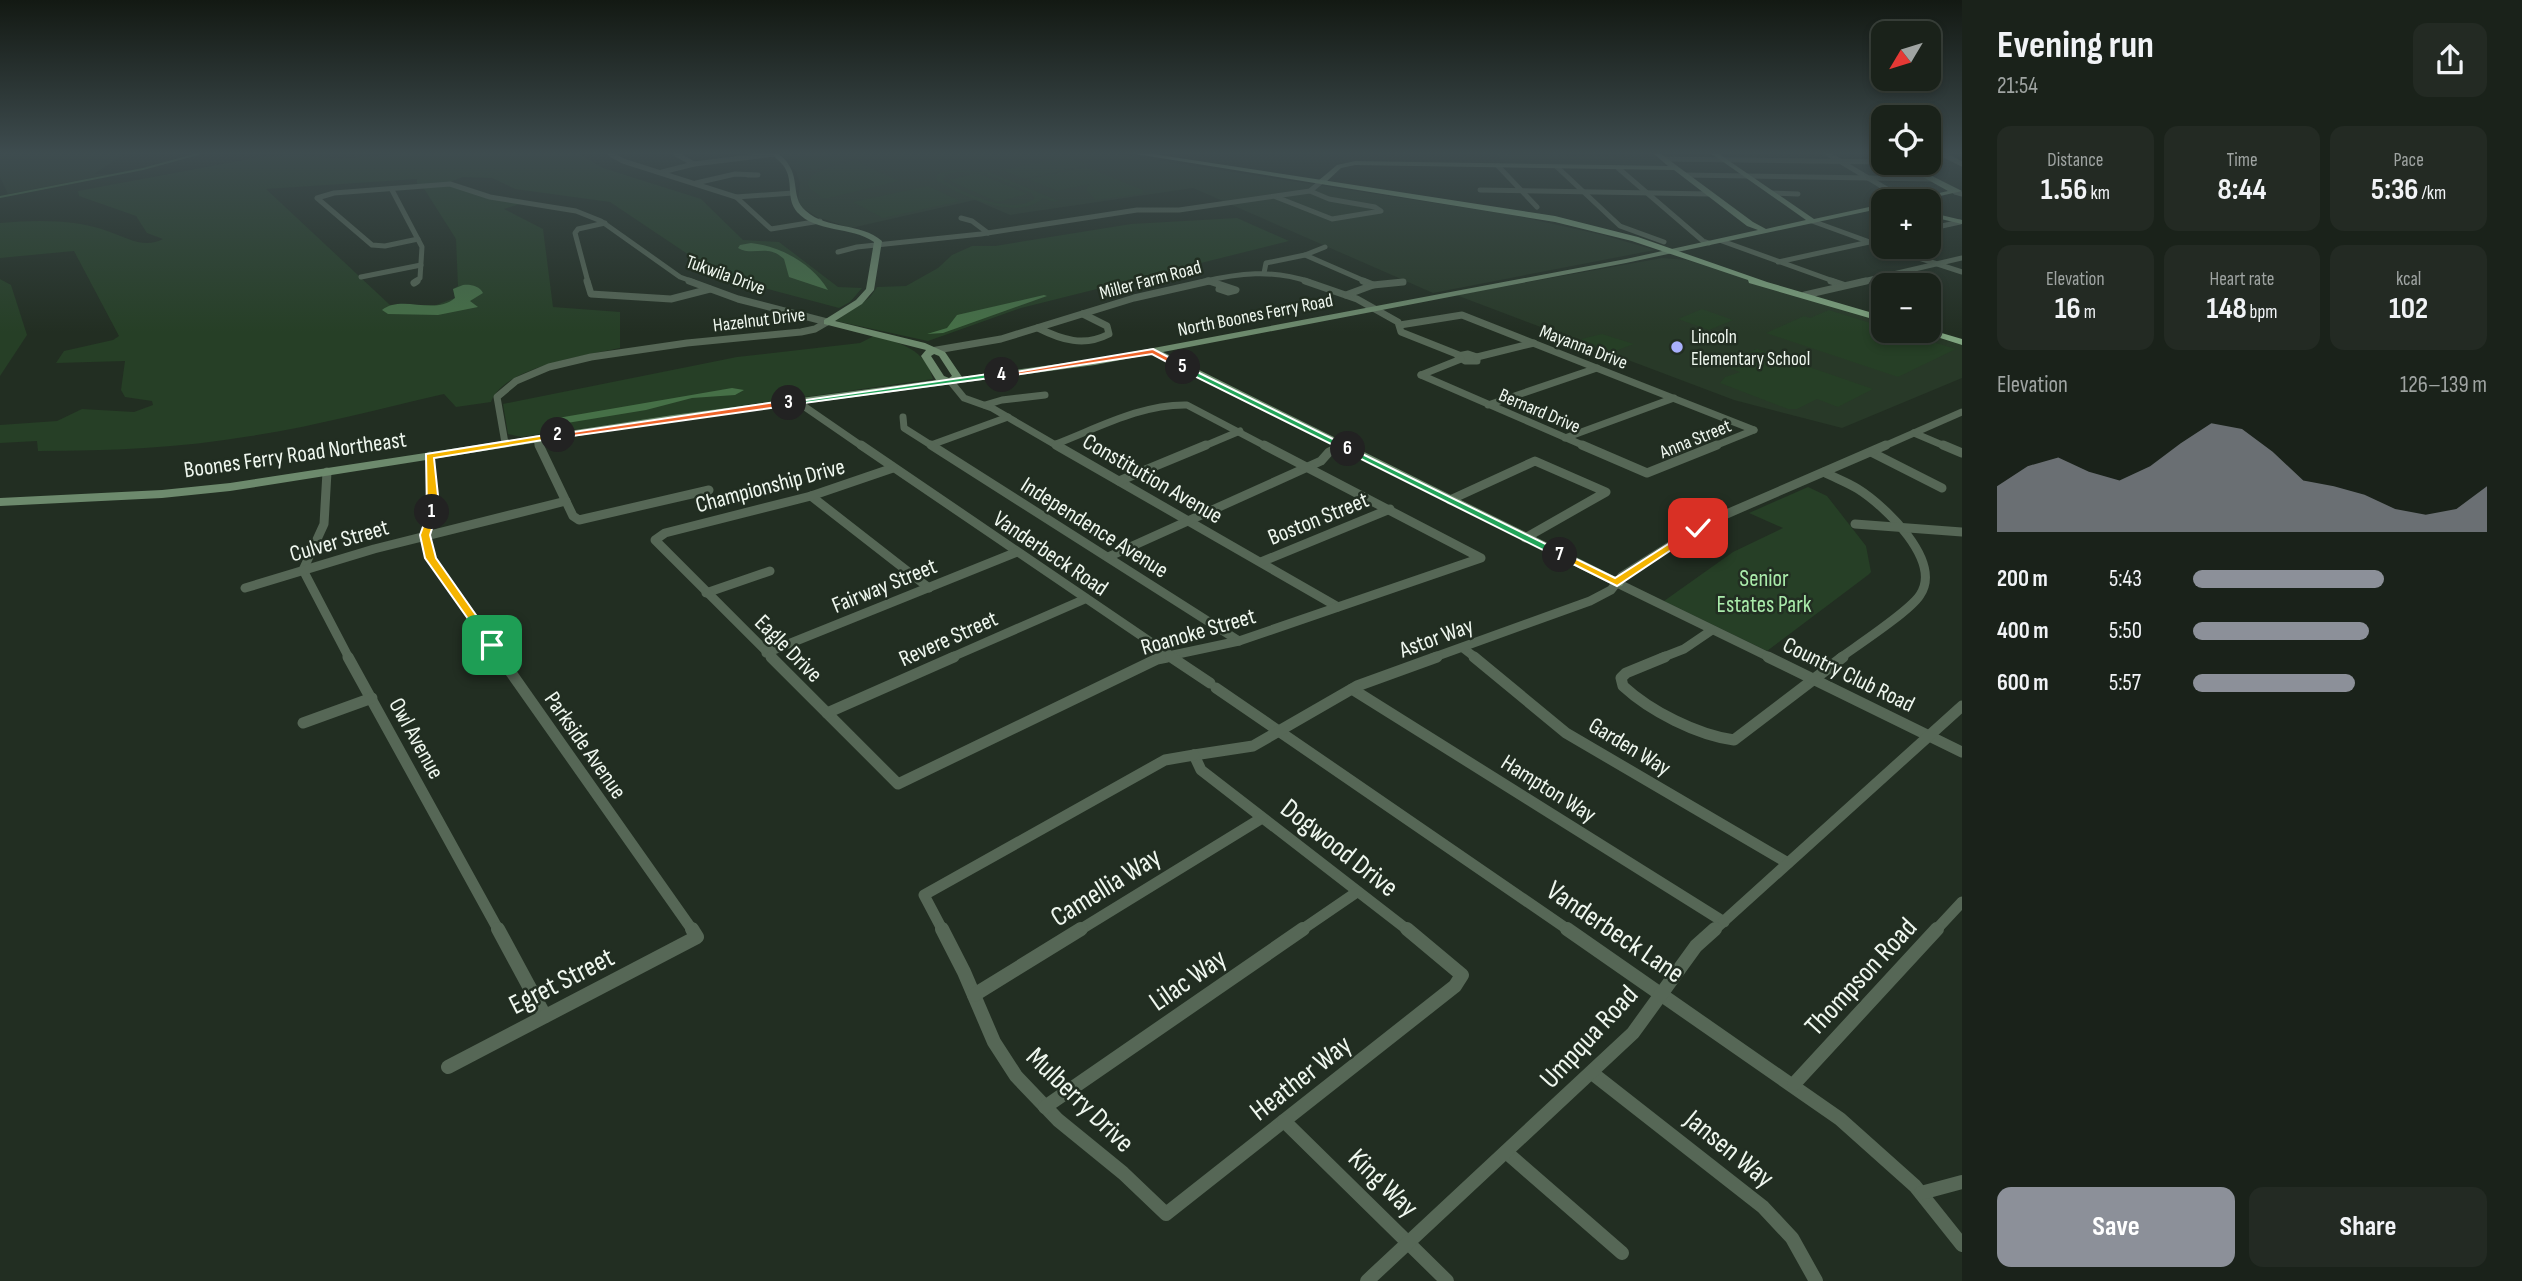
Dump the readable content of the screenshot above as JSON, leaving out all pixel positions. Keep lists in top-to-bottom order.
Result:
{
  "streets": {
    "street": [
      "Tukwila Drive",
      "Miller Farm Road",
      "North Boones Ferry Road",
      "Hazelnut Drive",
      "Mayanna Drive",
      "Bernard Drive",
      "Anna Street",
      "Boones Ferry Road Northeast",
      "Constitution Avenue",
      "Championship Drive",
      "Boston Street",
      "Independence Avenue",
      "Culver Street",
      "Vanderbeck Road",
      "Fairway Street",
      "Roanoke Street",
      "Astor Way",
      "Revere Street",
      "Eagle Drive",
      "Country Club Road",
      "Owl Avenue",
      "Parkside Avenue",
      "Garden Way",
      "Hampton Way",
      "Dogwood Drive",
      "Camellia Way",
      "Vanderbeck Lane",
      "Thompson Road",
      "Lilac Way",
      "Egret Street",
      "Umpqua Road",
      "Heather Way",
      "Mulberry Drive",
      "Jansen Way",
      "King Way"
    ]
  },
  "crossings": [
    ["Tukwila Drive", "Miller Farm Road"],
    ["Tukwila Drive", "Hazelnut Drive"],
    ["Miller Farm Road", "North Boones Ferry Road"],
    ["Miller Farm Road", "Mayanna Drive"],
    ["Miller Farm Road", "Bernard Drive"],
    ["North Boones Ferry Road", "Boones Ferry Road Northeast"],
    ["North Boones Ferry Road", "Constitution Avenue"],
    ["North Boones Ferry Road", "Vanderbeck Road"],
    ["North Boones Ferry Road", "Country Club Road"],
    ["Hazelnut Drive", "Boones Ferry Road Northeast"],
    ["Mayanna Drive", "Anna Street"],
    ["Bernard Drive", "Anna Street"],
    ["Boones Ferry Road Northeast", "Vanderbeck Road"],
    ["Constitution Avenue", "Boston Street"],
    ["Constitution Avenue", "Roanoke Street"],
    ["Championship Drive", "Vanderbeck Road"],
    ["Championship Drive", "Eagle Drive"],
    ["Boston Street", "Roanoke Street"],
    ["Independence Avenue", "Roanoke Street"],
    ["Culver Street", "Owl Avenue"],
    ["Culver Street", "Parkside Avenue"],
    ["Vanderbeck Road", "Fairway Street"],
    ["Vanderbeck Road", "Roanoke Street"],
    ["Vanderbeck Road", "Revere Street"],
    ["Vanderbeck Road", "Vanderbeck Lane"],
    ["Fairway Street", "Eagle Drive"],
    ["Roanoke Street", "Eagle Drive"],
    ["Astor Way", "Country Club Road"],
    ["Astor Way", "Garden Way"],
    ["Astor Way", "Hampton Way"],
    ["Astor Way", "Dogwood Drive"],
    ["Astor Way", "Vanderbeck Lane"],
    ["Astor Way", "Mulberry Drive"],
    ["Revere Street", "Eagle Drive"],
    ["Country Club Road", "Umpqua Road"],
    ["Owl Avenue", "Egret Street"],
    ["Parkside Avenue", "Egret Street"],
    ["Garden Way", "Umpqua Road"],
    ["Hampton Way", "Umpqua Road"],
    ["Dogwood Drive", "Camellia Way"],
    ["Dogwood Drive", "Lilac Way"],
    ["Dogwood Drive", "Heather Way"],
    ["Camellia Way", "Mulberry Drive"],
    ["Vanderbeck Lane", "Thompson Road"],
    ["Vanderbeck Lane", "Umpqua Road"],
    ["Lilac Way", "Mulberry Drive"],
    ["Umpqua Road", "Jansen Way"],
    ["Umpqua Road", "King Way"],
    ["Heather Way", "Mulberry Drive"],
    ["Heather Way", "King Way"]
  ],
  "parks": ["Senior Estates Park"],
  "places": ["Lincoln Elementary School"],
  "north": "bottom left",
  "page": {
    "heading": ["Evening run", "21:54"],
    "map_buttons": ["+", "−"],
    "stats": [
      ["Distance", "1.56 km"],
      ["Time", "8:44"],
      ["Pace", "5:36 /km"],
      ["Elevation", "16 m"],
      ["Heart rate", "148 bpm"],
      ["kcal", "102"]
    ],
    "pins": [
      "5",
      "4",
      "3",
      "2",
      "6",
      "1",
      "7"
    ],
    "chart": ["Elevation", "126–139 m"],
    "list": [
      {
        "name": "200 m",
        "note": "5:43"
      },
      {
        "name": "400 m",
        "note": "5:50"
      },
      {
        "name": "600 m",
        "note": "5:57"
      }
    ],
    "buttons": ["Save", "Share"]
  }
}
